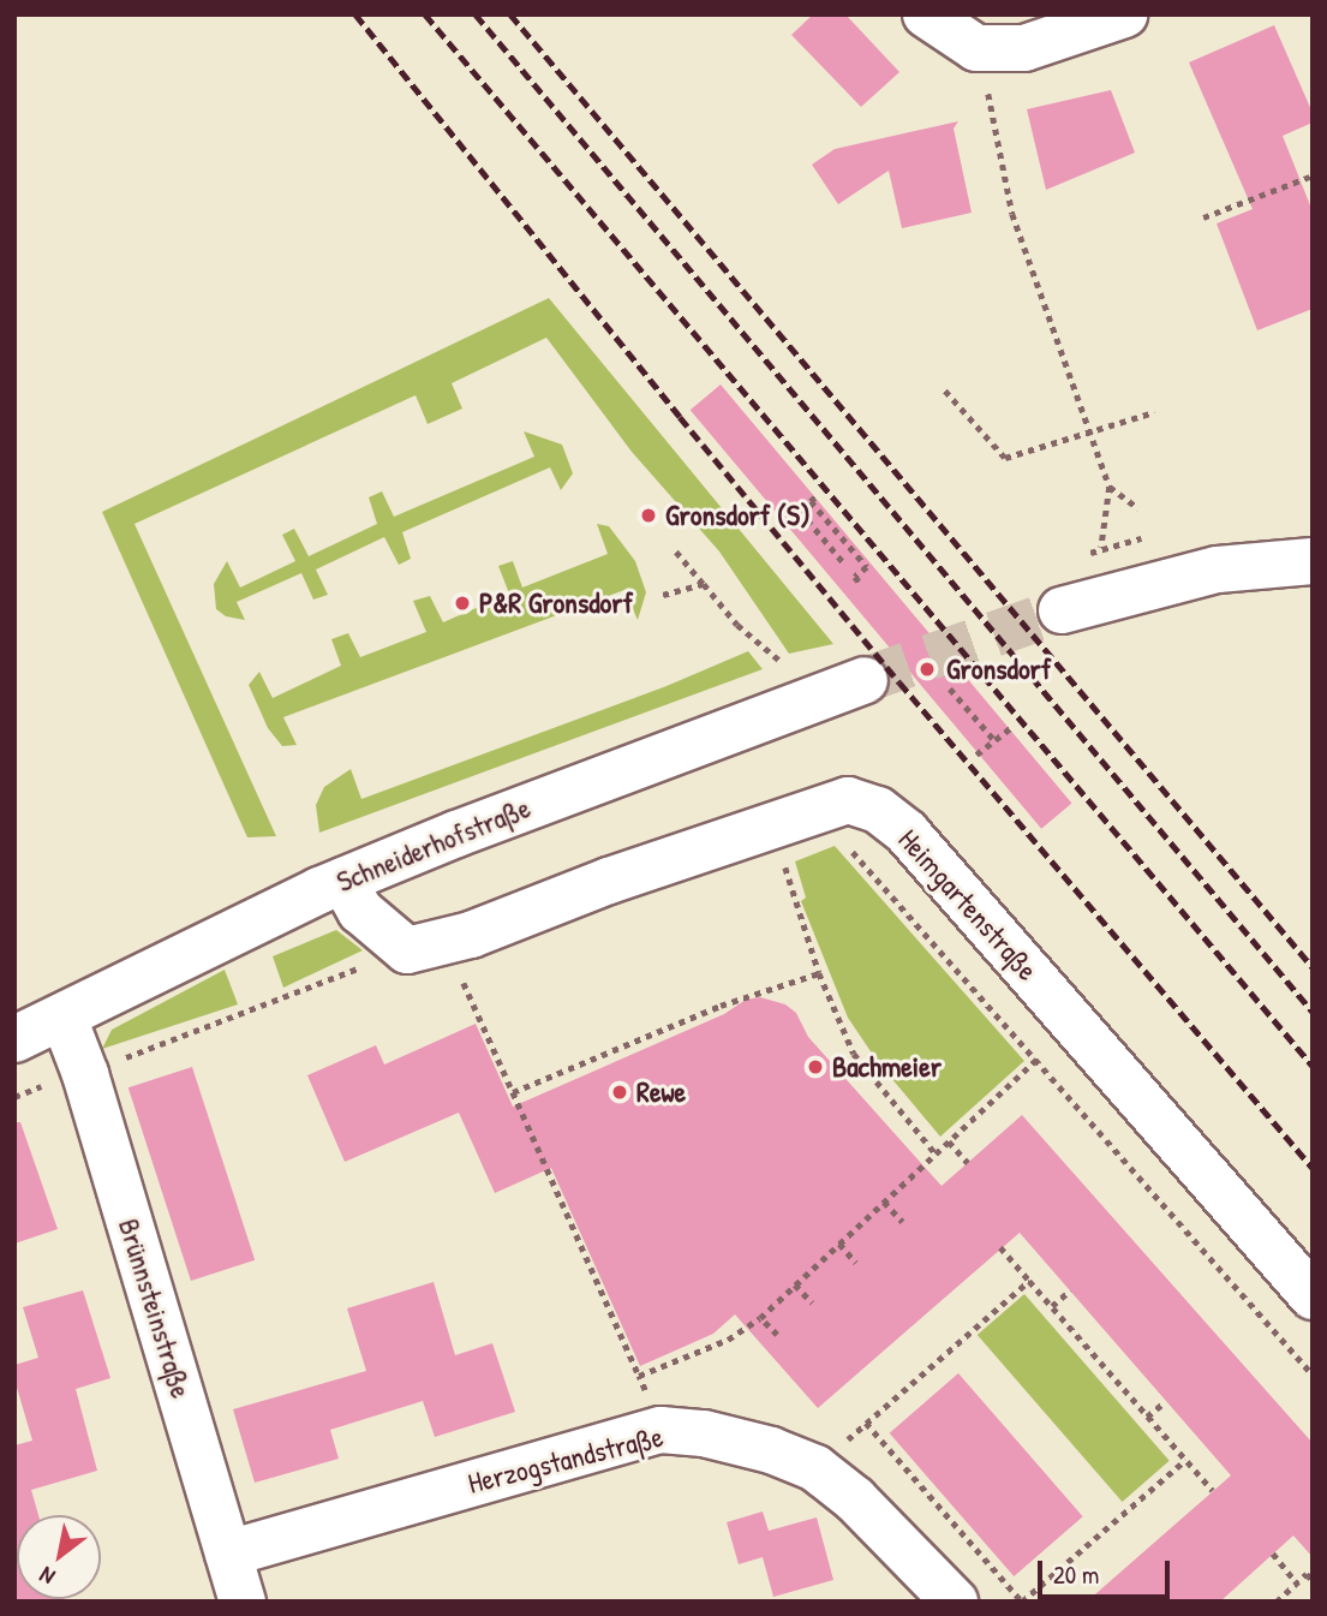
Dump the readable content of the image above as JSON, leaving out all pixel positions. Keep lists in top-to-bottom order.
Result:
{
  "streets": {
    "street": [
      "Schneiderhofstraße",
      "Heimgartenstraße",
      "Brünnsteinstraße",
      "Herzogstandstraße"
    ]
  },
  "crossings": [
    ["Schneiderhofstraße", "Brünnsteinstraße"],
    ["Brünnsteinstraße", "Herzogstandstraße"]
  ],
  "places": [
    "Gronsdorf (S)",
    "P&R Gronsdorf",
    "Gronsdorf",
    "Bachmeier",
    "Rewe"
  ],
  "scale_bar": "20 m",
  "north": "bottom left"
}
